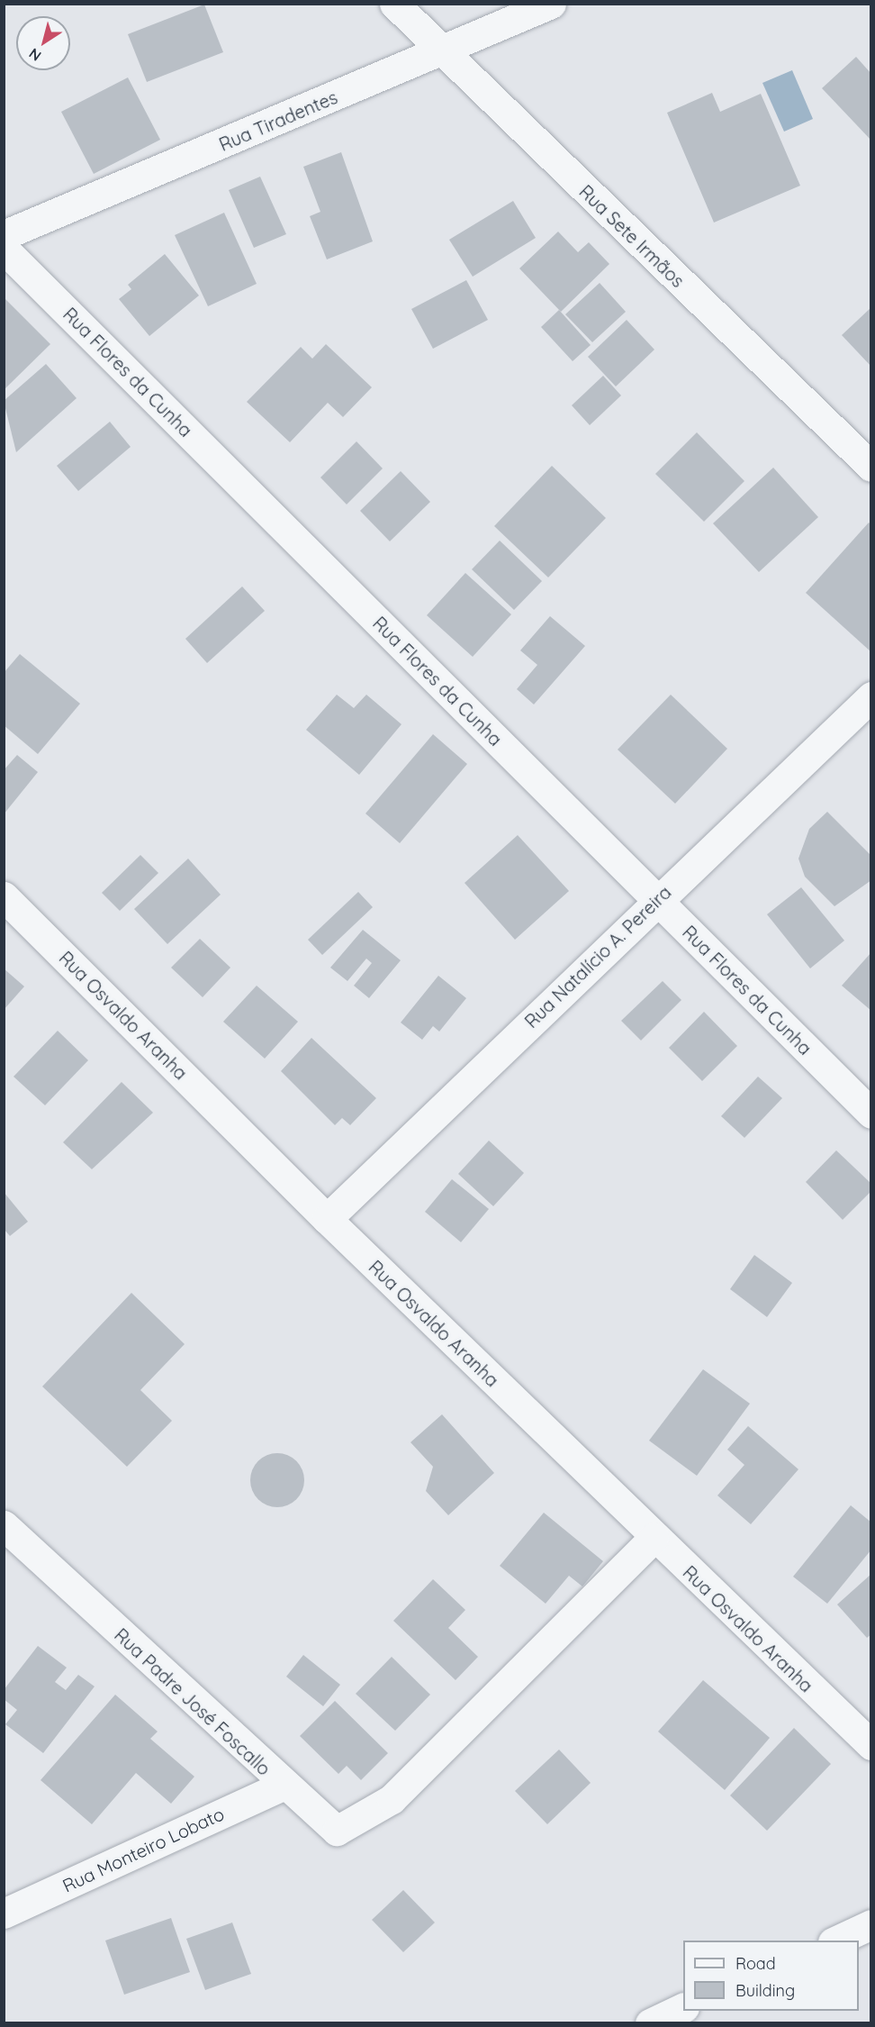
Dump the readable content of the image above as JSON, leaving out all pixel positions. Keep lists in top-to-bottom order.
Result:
{
  "streets": {
    "street": [
      "Rua Tiradentes",
      "Rua Sete Irmãos",
      "Rua Flores da Cunha",
      "Rua Natalício A. Pereira",
      "Rua Osvaldo Aranha",
      "Rua Padre José Foscallo",
      "Rua Monteiro Lobato"
    ]
  },
  "crossings": [
    ["Rua Tiradentes", "Rua Sete Irmãos"],
    ["Rua Flores da Cunha", "Rua Natalício A. Pereira"],
    ["Rua Natalício A. Pereira", "Rua Osvaldo Aranha"],
    ["Rua Osvaldo Aranha", "Rua Padre José Foscallo"],
    ["Rua Padre José Foscallo", "Rua Monteiro Lobato"]
  ],
  "legend": ["Road", "Building"],
  "north": "bottom left"
}
